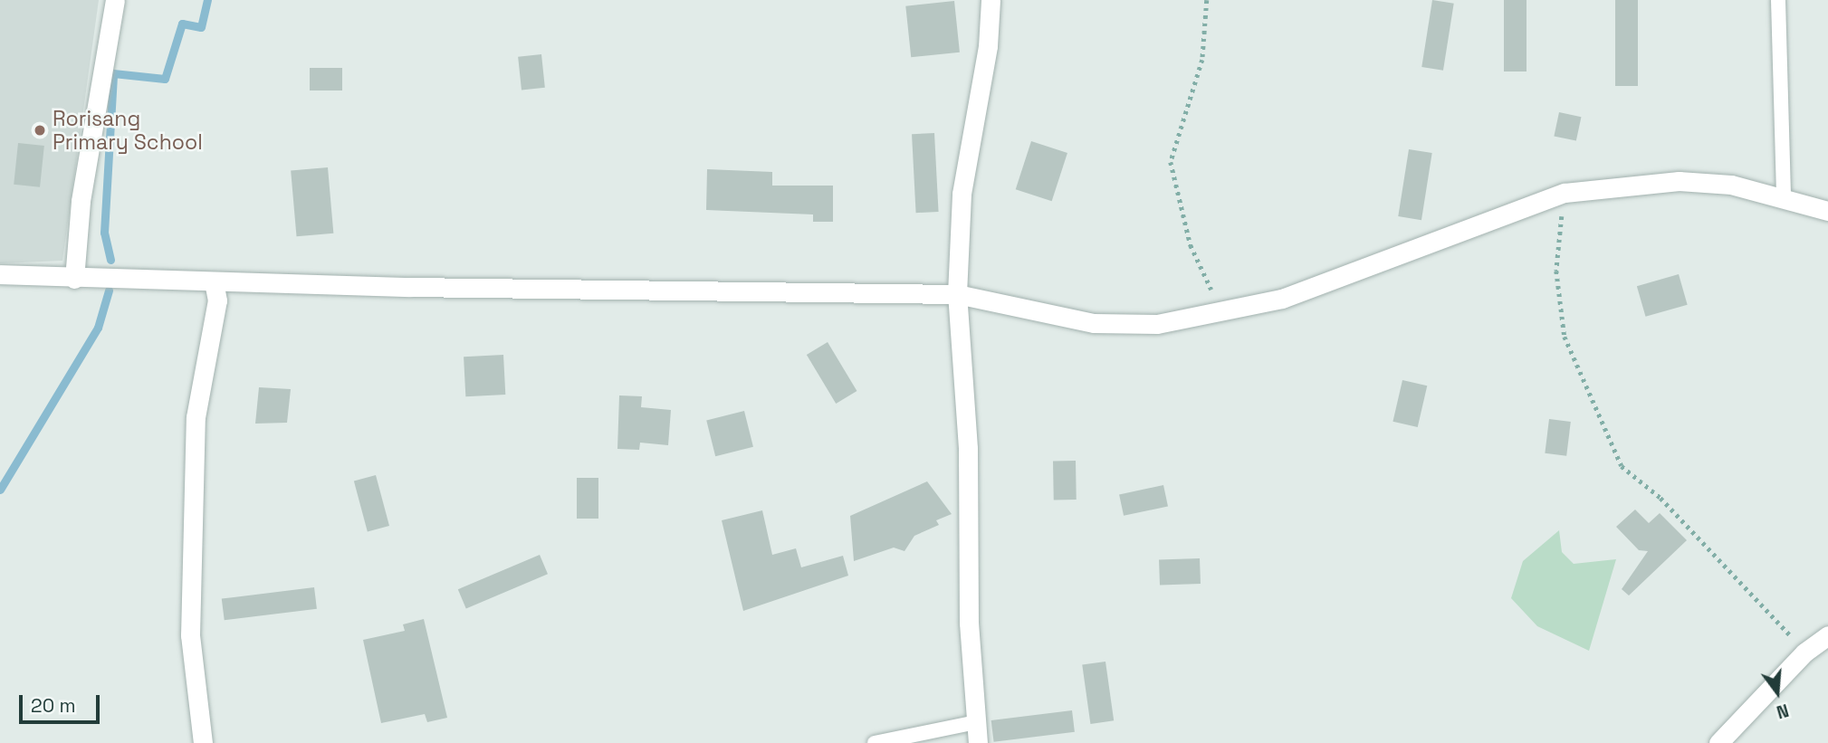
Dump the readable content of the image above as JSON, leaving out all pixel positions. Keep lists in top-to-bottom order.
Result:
{
  "places": ["Rorisang Primary School"],
  "scale_bar": "20 m",
  "north": "bottom"
}
